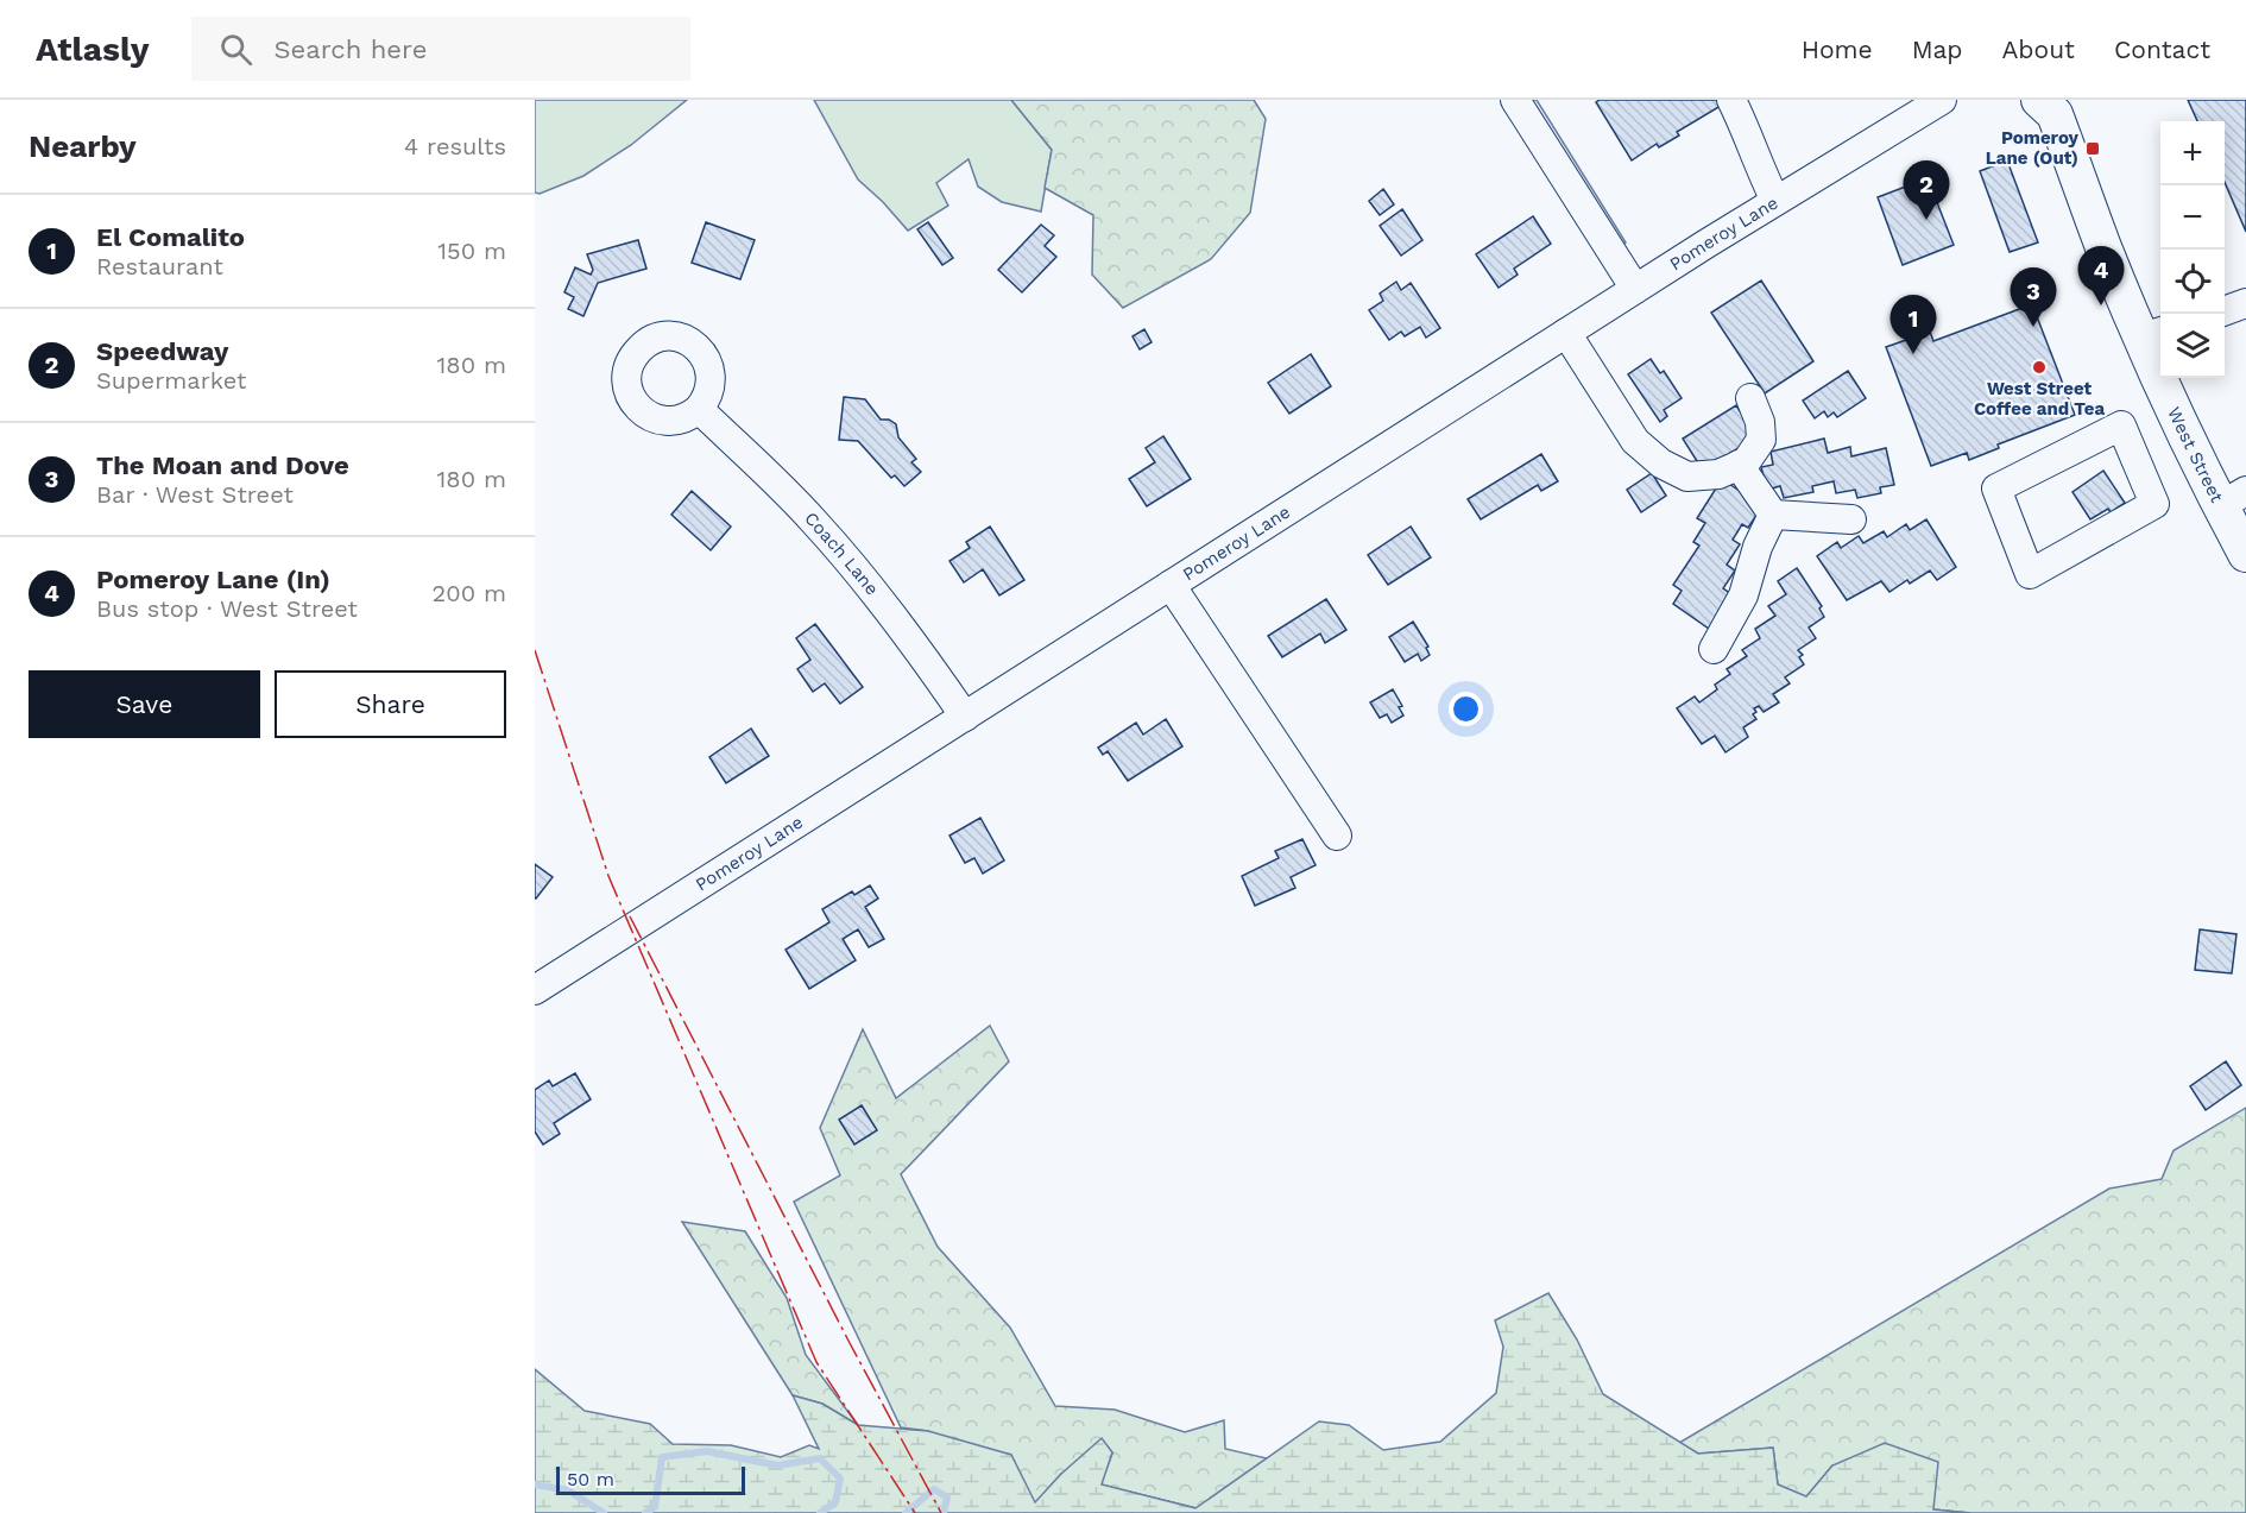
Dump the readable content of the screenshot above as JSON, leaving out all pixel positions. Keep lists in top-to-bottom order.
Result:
{
  "streets": {
    "main road": ["West Street"],
    "street": ["Pomeroy Lane", "Coach Lane"]
  },
  "crossings": [
    ["Pomeroy Lane", "Coach Lane"]
  ],
  "places": {
    "transit": ["Pomeroy Lane (Out)"],
    "other": ["West Street Coffee and Tea"]
  },
  "scale_bar": "50 m",
  "page": {
    "header": "Atlasly",
    "search": "Search here",
    "nav": [
      "Home",
      "Map",
      "About",
      "Contact"
    ],
    "heading": ["Nearby", "4 results"],
    "map_buttons": ["+", "−"],
    "pins": [
      "2",
      "4",
      "3",
      "1"
    ],
    "list": [
      {
        "mark": "1",
        "name": "El Comalito",
        "note": "Restaurant",
        "value": "150 m"
      },
      {
        "mark": "2",
        "name": "Speedway",
        "note": "Supermarket",
        "value": "180 m"
      },
      {
        "mark": "3",
        "name": "The Moan and Dove",
        "note": "Bar · West Street",
        "value": "180 m"
      },
      {
        "mark": "4",
        "name": "Pomeroy Lane (In)",
        "note": "Bus stop · West Street",
        "value": "200 m"
      }
    ],
    "buttons": ["Save", "Share"],
    "scale": "50 m"
  }
}
